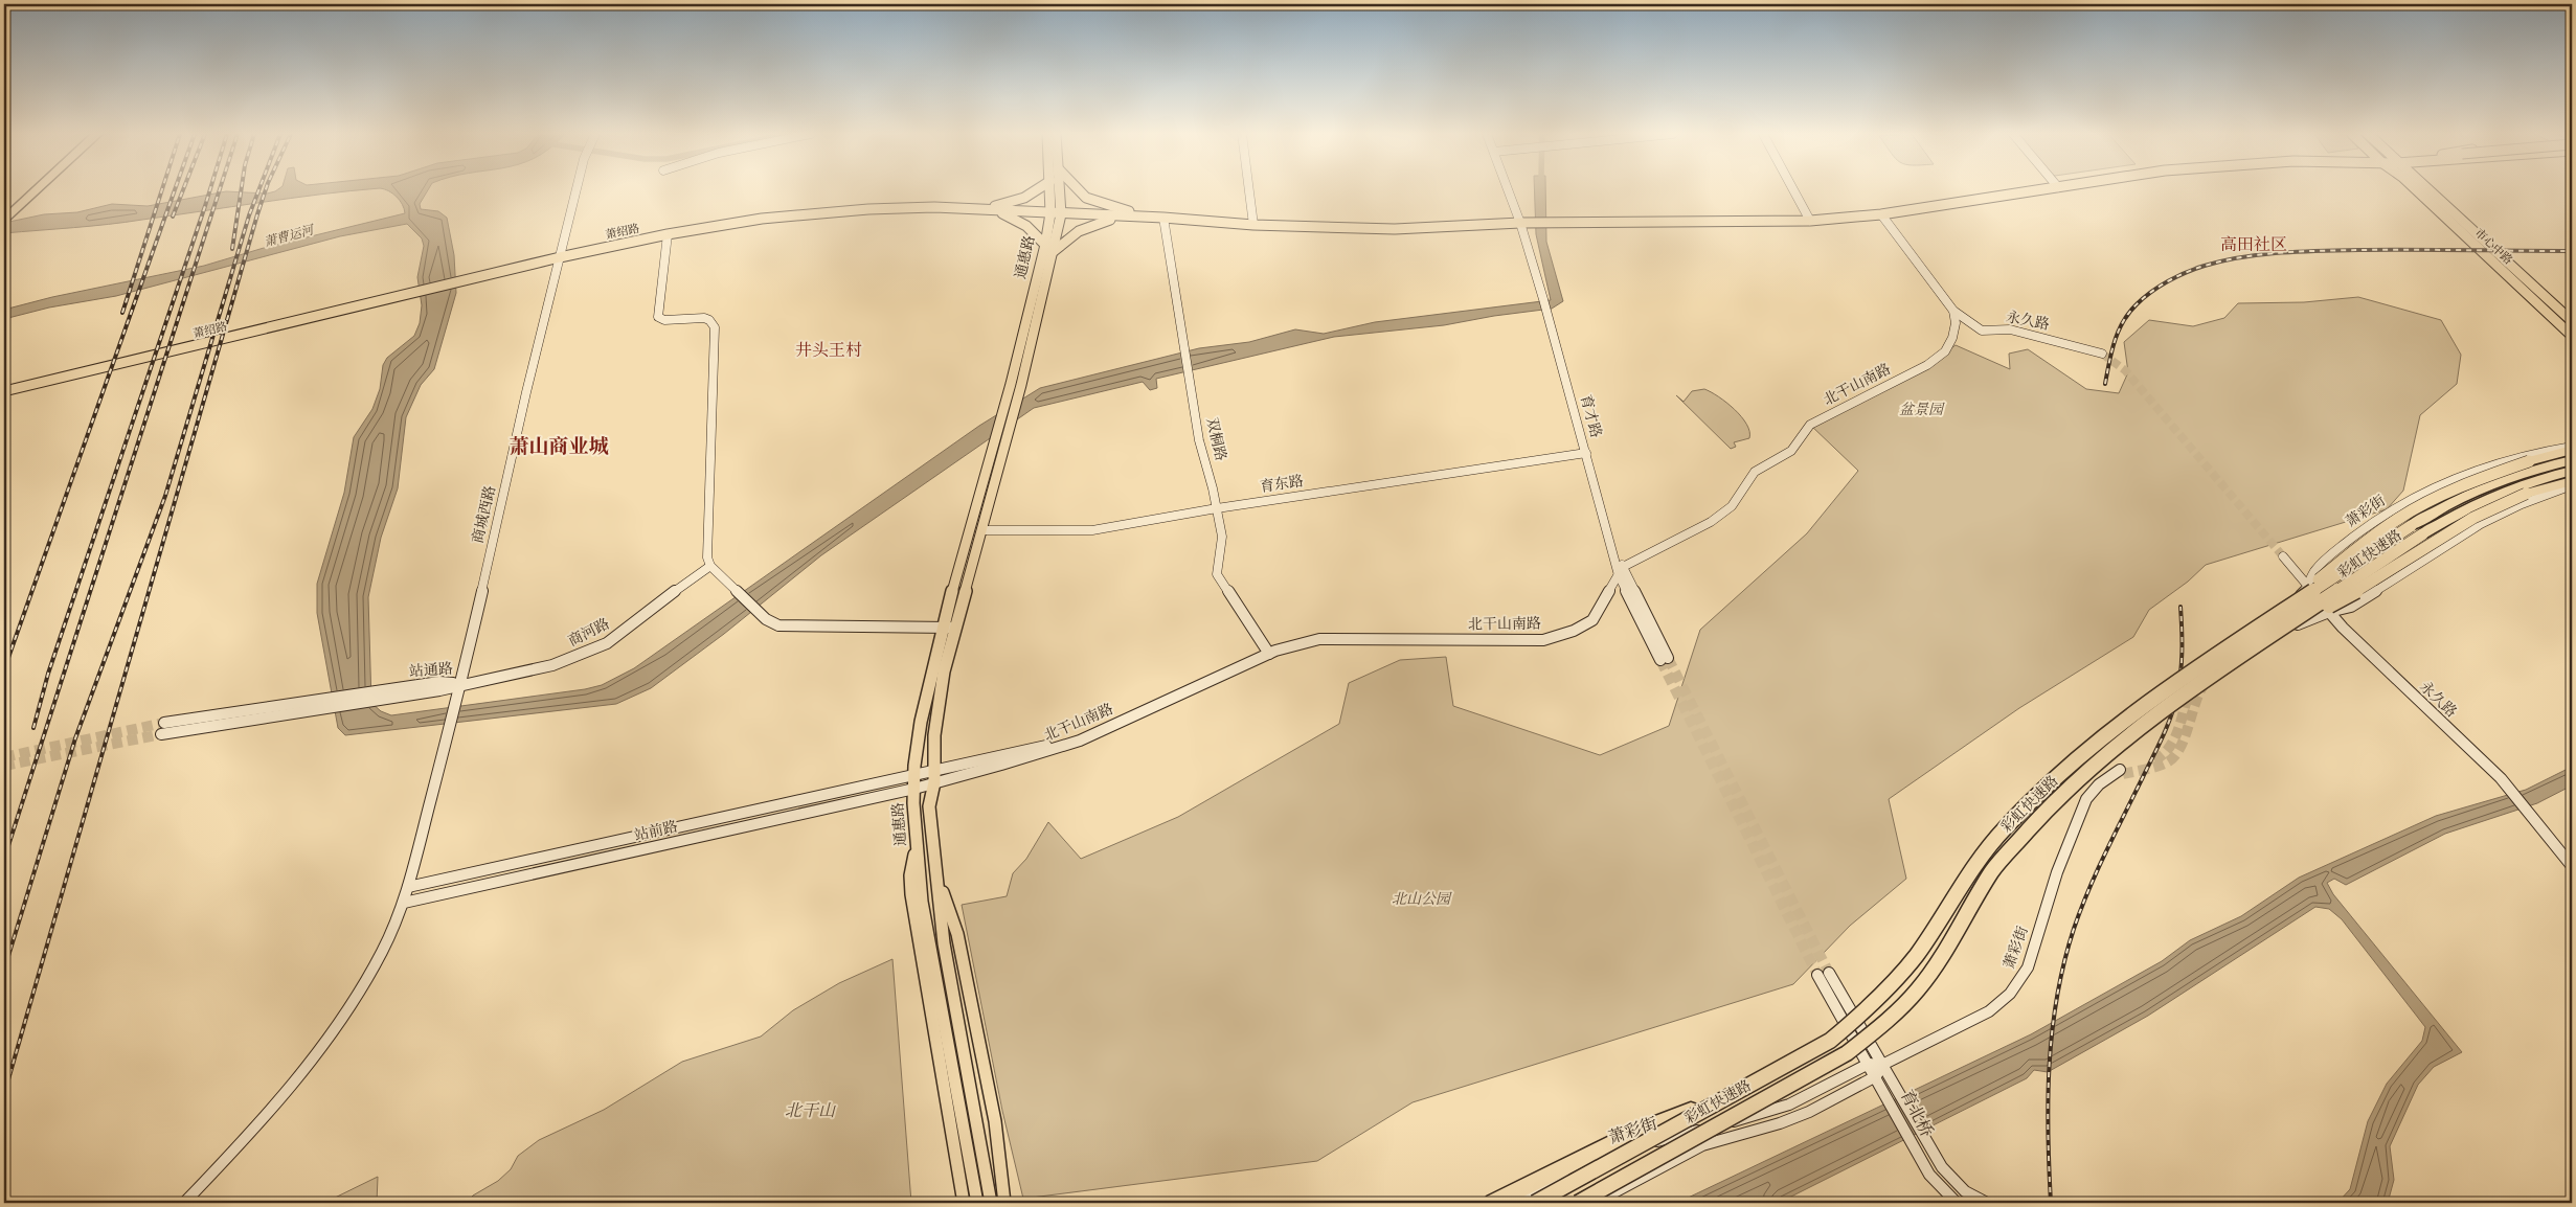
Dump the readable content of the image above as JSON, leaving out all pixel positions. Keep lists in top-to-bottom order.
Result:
{
  "streets": {
    "highway": ["彩虹快速路"],
    "main road": [
      "萧绍路",
      "市心中路",
      "通惠路",
      "永久路",
      "北干山南路",
      "育才路",
      "双桐路",
      "育东路",
      "萧彩街",
      "商城西路",
      "商河路",
      "站通路",
      "站前路",
      "育北桥"
    ]
  },
  "crossings": [
    ["萧绍路", "通惠路"],
    ["萧绍路", "商城西路"],
    ["通惠路", "北干山南路"],
    ["通惠路", "育东路"],
    ["通惠路", "站前路"],
    ["永久路", "北干山南路"],
    ["永久路", "萧彩街"],
    ["北干山南路", "育才路"],
    ["北干山南路", "双桐路"],
    ["北干山南路", "站前路"],
    ["育才路", "育东路"],
    ["双桐路", "育东路"],
    ["萧彩街", "育北桥"],
    ["商城西路", "商河路"],
    ["商城西路", "站通路"],
    ["商城西路", "站前路"],
    ["商河路", "站通路"]
  ],
  "districts": ["高田社区", "井头王村", "萧山商业城"],
  "water": ["萧曹运河"],
  "parks": ["盆景园", "北山公园", "北干山"]
}
